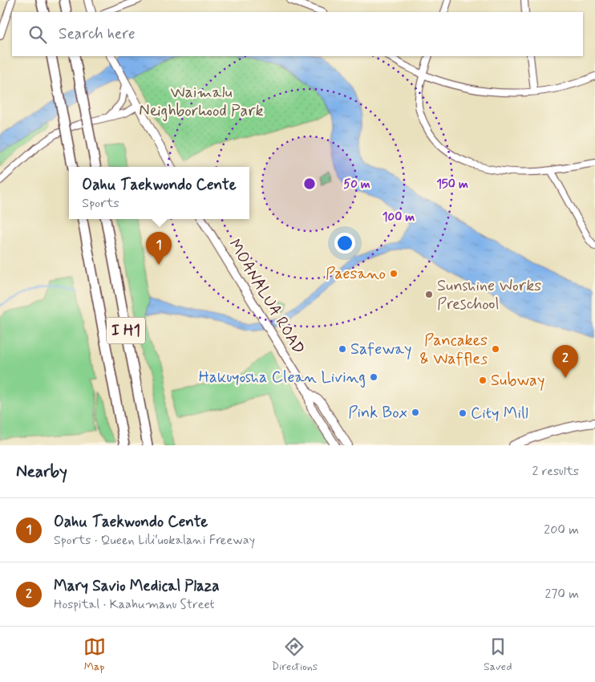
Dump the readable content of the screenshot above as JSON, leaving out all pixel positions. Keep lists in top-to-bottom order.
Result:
{
  "streets": {
    "highway": ["I H1"],
    "main road": ["MOANALUA ROAD"]
  },
  "parks": ["Waimalu Neighborhood Park"],
  "places": [
    "Paesano",
    "Sunshine Works Preschool",
    "Safeway",
    "Pancakes & Waffles",
    "Hakuyosha Clean Living",
    "Subway",
    "Pink Box",
    "City Mill"
  ],
  "page": {
    "search": "Search here",
    "popup": ["Oahu Taekwondo Cente", "Sports"],
    "pins": ["1", "2"],
    "heading": ["Nearby", "2 results"],
    "list": [
      {
        "mark": "1",
        "name": "Oahu Taekwondo Cente",
        "note": "Sports · Queen Liliʻuokalani Freeway",
        "value": "200 m"
      },
      {
        "mark": "2",
        "name": "Mary Savio Medical Plaza",
        "note": "Hospital · Kaahumanu Street",
        "value": "270 m"
      }
    ],
    "nav": ["Map", "Directions", "Saved"]
  },
  "rings": ["50 m", "150 m", "100 m"]
}
